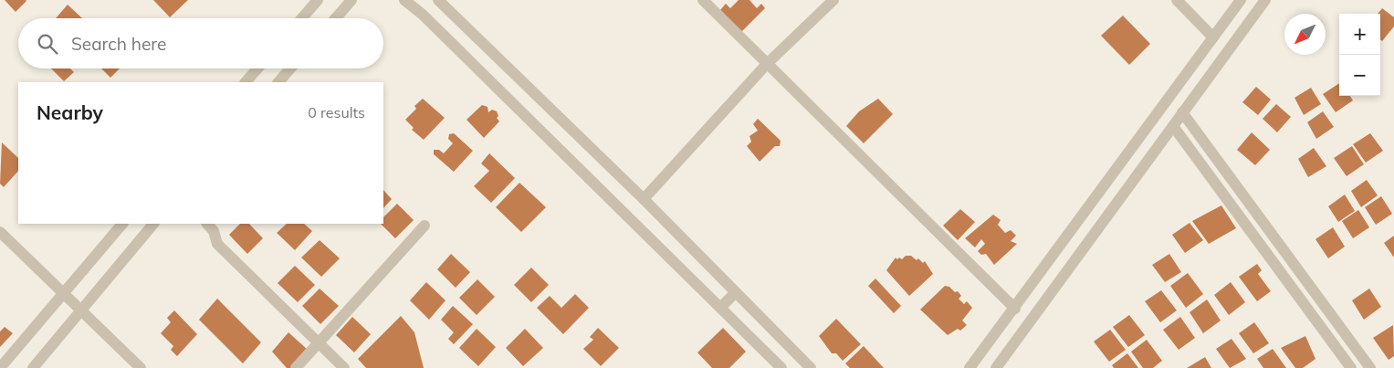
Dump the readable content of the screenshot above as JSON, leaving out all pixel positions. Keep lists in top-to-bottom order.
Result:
{
  "north": "bottom left",
  "page": {
    "map_buttons": ["+", "−"],
    "search": "Search here",
    "heading": ["Nearby", "0 results"]
  }
}
